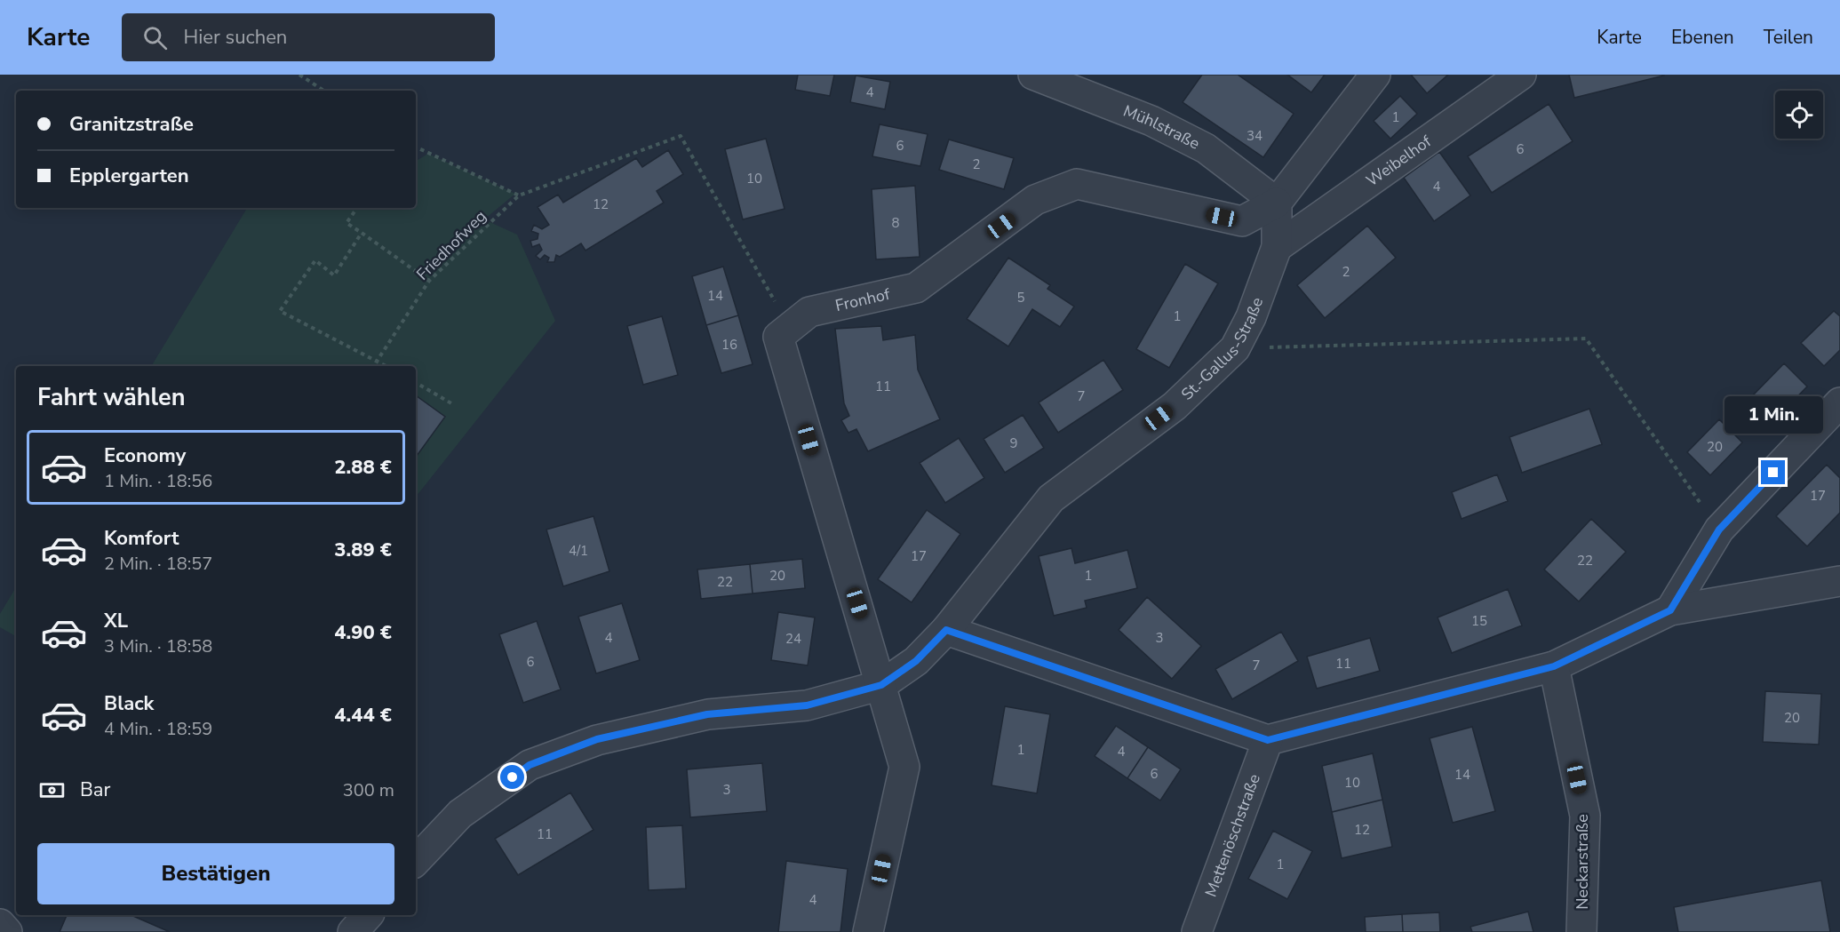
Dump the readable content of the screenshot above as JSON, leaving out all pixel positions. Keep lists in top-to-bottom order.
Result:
{
  "streets": {
    "street": [
      "Mühlstraße",
      "Weibelhof",
      "Fronhof",
      "St.-Gallus-Straße",
      "Mettenöschstraße",
      "Neckarstraße"
    ],
    "path": ["Friedhofweg"]
  },
  "crossings": [
    ["Mühlstraße", "Fronhof"],
    ["Mühlstraße", "St.-Gallus-Straße"],
    ["Weibelhof", "St.-Gallus-Straße"],
    ["Fronhof", "St.-Gallus-Straße"]
  ],
  "house_numbers": [
    "4",
    "1",
    "34",
    "6",
    "6",
    "2",
    "10",
    "4",
    "12",
    "8",
    "2",
    "14",
    "5",
    "1",
    "16",
    "11",
    "7",
    "9",
    "20",
    "17",
    "4/1",
    "17",
    "22",
    "20",
    "1",
    "22",
    "15",
    "4",
    "3",
    "24",
    "6",
    "11",
    "7",
    "20",
    "1",
    "4",
    "6",
    "14",
    "10",
    "3",
    "12",
    "11",
    "1",
    "4"
  ],
  "page": {
    "header": "Karte",
    "search": "Hier suchen",
    "nav": ["Karte", "Ebenen", "Teilen"],
    "banner": ["Granitzstraße", "Epplergarten"],
    "heading": "Fahrt wählen",
    "bubble": "1 Min.",
    "list": [
      {
        "name": "Economy",
        "note": "1 Min. · 18:56",
        "value": "2.88 €"
      },
      {
        "name": "Komfort",
        "note": "2 Min. · 18:57",
        "value": "3.89 €"
      },
      {
        "name": "XL",
        "note": "3 Min. · 18:58",
        "value": "4.90 €"
      },
      {
        "name": "Black",
        "note": "4 Min. · 18:59",
        "value": "4.44 €"
      }
    ],
    "pay": ["Bar", "300 m"],
    "buttons": "Bestätigen"
  }
}
